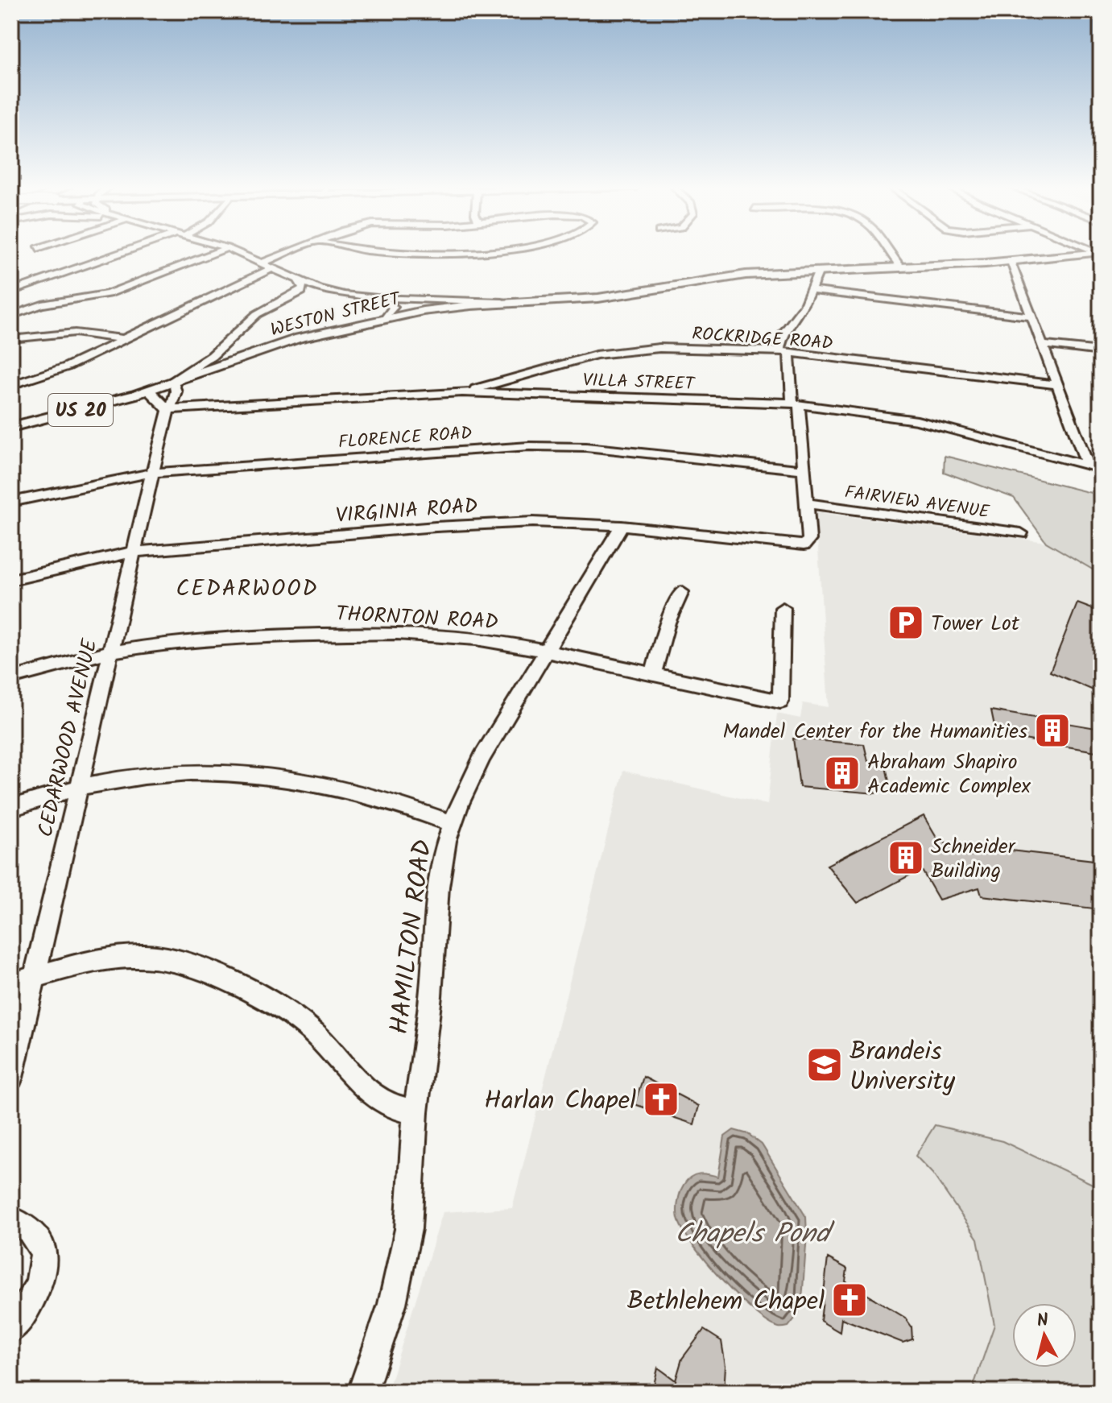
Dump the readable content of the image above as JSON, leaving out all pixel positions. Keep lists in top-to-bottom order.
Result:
{
  "streets": {
    "main road": ["WESTON STREET", "US 20"],
    "street": [
      "ROCKRIDGE ROAD",
      "VILLA STREET",
      "FLORENCE ROAD",
      "FAIRVIEW AVENUE",
      "VIRGINIA ROAD",
      "THORNTON ROAD",
      "CEDARWOOD AVENUE",
      "HAMILTON ROAD"
    ]
  },
  "crossings": [
    ["WESTON STREET", "CEDARWOOD AVENUE"],
    ["ROCKRIDGE ROAD", "VILLA STREET"],
    ["VILLA STREET", "CEDARWOOD AVENUE"],
    ["FLORENCE ROAD", "CEDARWOOD AVENUE"],
    ["FAIRVIEW AVENUE", "VIRGINIA ROAD"],
    ["VIRGINIA ROAD", "CEDARWOOD AVENUE"],
    ["VIRGINIA ROAD", "HAMILTON ROAD"],
    ["THORNTON ROAD", "CEDARWOOD AVENUE"],
    ["THORNTON ROAD", "HAMILTON ROAD"]
  ],
  "districts": ["CEDARWOOD"],
  "water": ["Chapels Pond"],
  "places": {
    "parking": ["Tower Lot"],
    "building": ["Mandel Center for the Humanities", "Abraham Shapiro Academic Complex", "Schneider Building"],
    "school or university": ["Brandeis University"],
    "church": ["Harlan Chapel", "Bethlehem Chapel"]
  },
  "north": "top"
}
